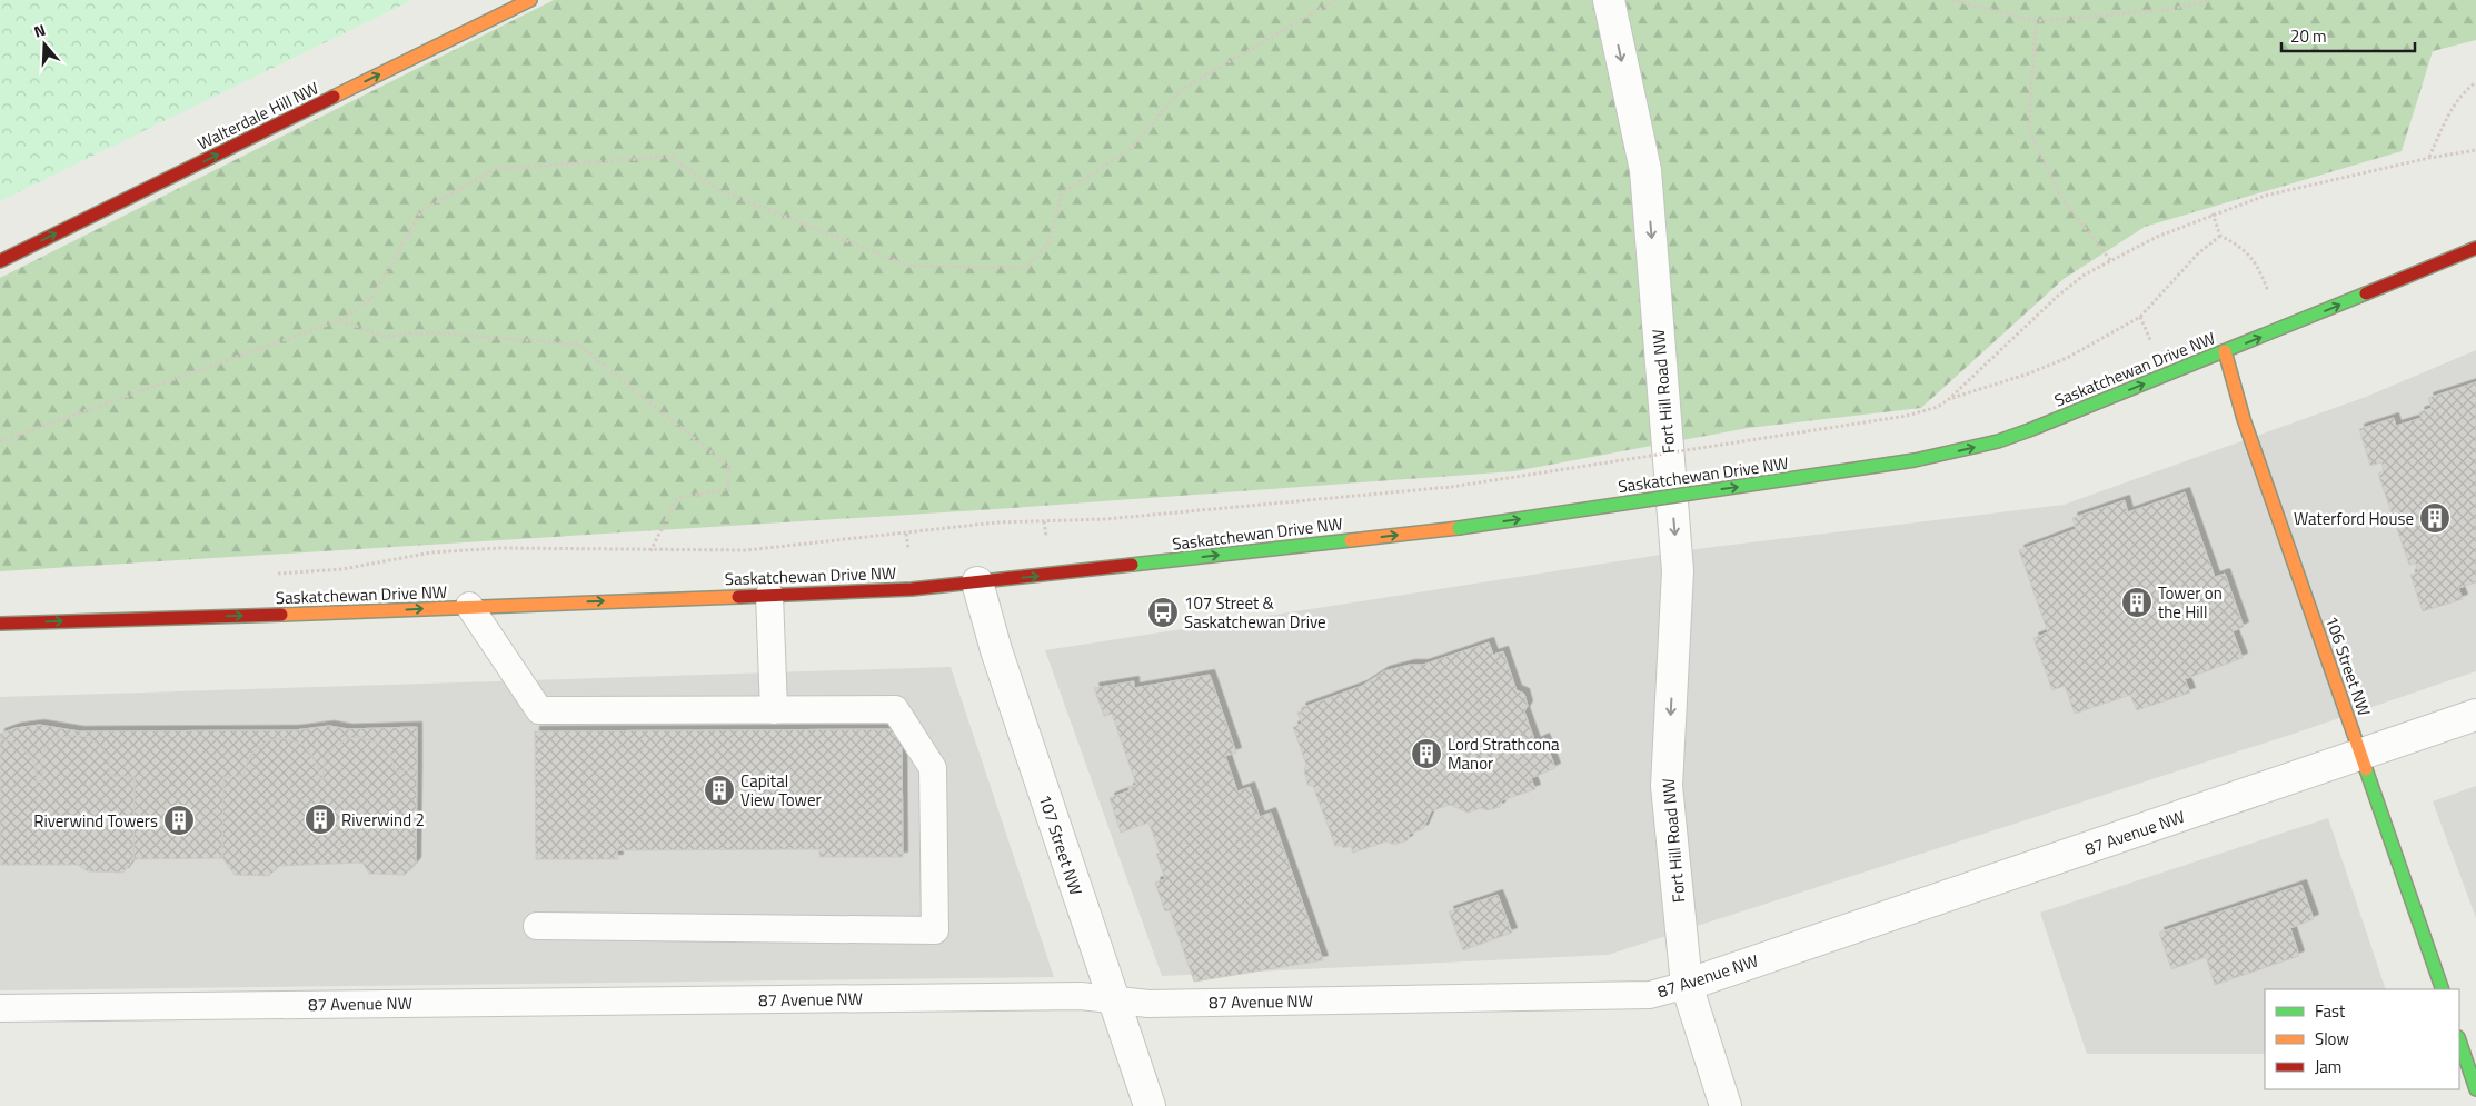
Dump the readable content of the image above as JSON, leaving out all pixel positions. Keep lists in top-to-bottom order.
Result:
{
  "streets": {
    "main road": ["Walterdale Hill NW", "Saskatchewan Drive NW", "106 Street NW"],
    "street": ["Fort Hill Road NW", "87 Avenue NW", "107 Street NW"]
  },
  "crossings": [
    ["Saskatchewan Drive NW", "106 Street NW"],
    ["Saskatchewan Drive NW", "107 Street NW"],
    ["Fort Hill Road NW", "87 Avenue NW"],
    ["106 Street NW", "87 Avenue NW"],
    ["87 Avenue NW", "107 Street NW"]
  ],
  "one_way": ["Walterdale Hill NW", "Saskatchewan Drive NW", "Fort Hill Road NW"],
  "places": {
    "building": [
      "Waterford House",
      "Tower on the Hill",
      "Lord Strathcona Manor",
      "Capital View Tower",
      "Riverwind 2",
      "Riverwind Towers"
    ],
    "bus stop": ["107 Street & Saskatchewan Drive"]
  },
  "legend": ["Fast", "Slow", "Jam"],
  "scale_bar": "20 m",
  "north": "top"
}
